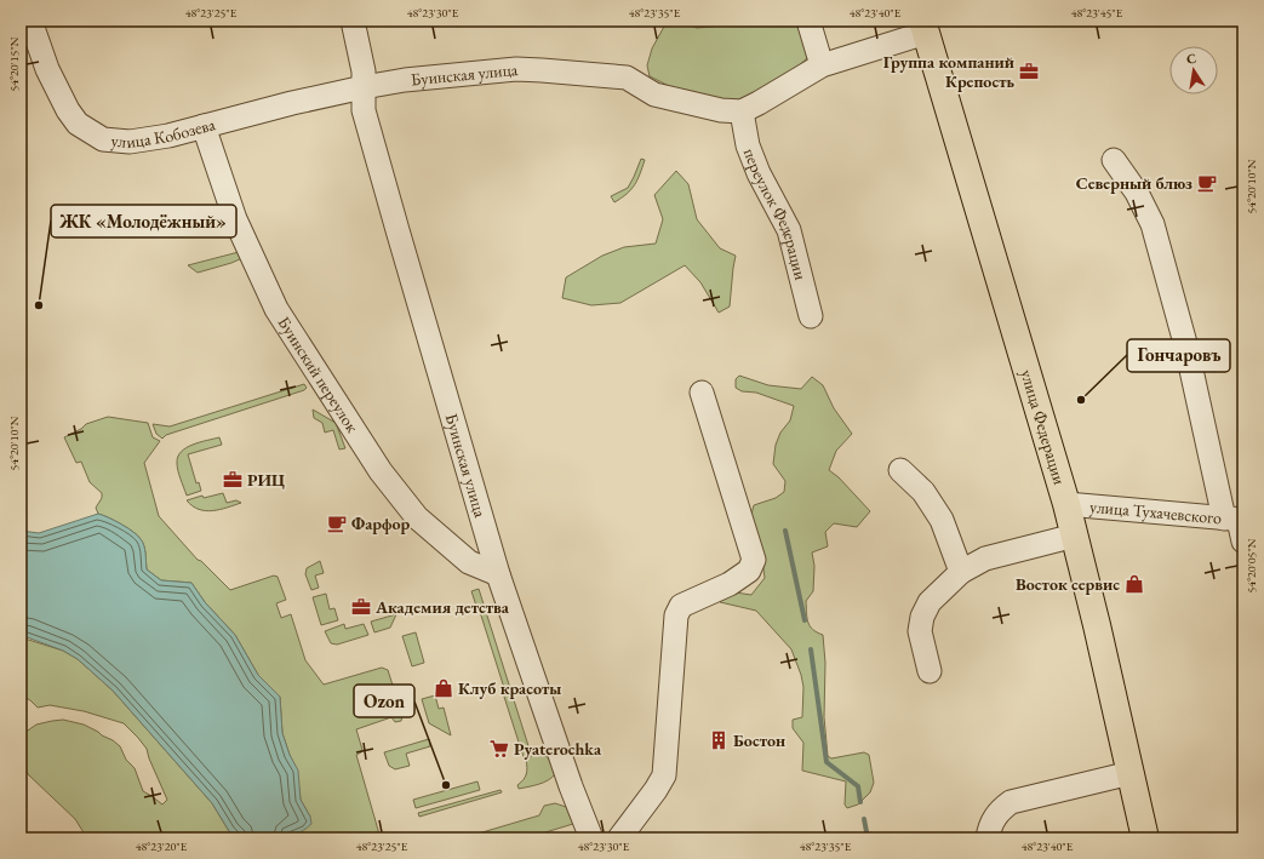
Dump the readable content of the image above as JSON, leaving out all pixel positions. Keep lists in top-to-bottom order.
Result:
{
  "streets": {
    "main road": ["улица Федерации"],
    "street": [
      "Буинская улица",
      "улица Кобозева",
      "переулок Федерации",
      "Буинский переулок",
      "улица Тухачевского"
    ]
  },
  "crossings": [
    ["Буинская улица", "улица Кобозева"],
    ["Буинская улица", "переулок Федерации"],
    ["Буинская улица", "Буинский переулок"],
    ["улица Кобозева", "Буинский переулок"],
    ["улица Федерации", "улица Тухачевского"]
  ],
  "places": {
    "office": ["Группа компаний Крепость", "РИЦ", "Академия детства"],
    "cafe": ["Северный блюз", "Фарфор"],
    "other": ["ЖК «Молодёжный»", "Гончаровъ", "Ozon"],
    "shop": ["Восток сервис", "Клуб красоты"],
    "building": ["Бостон"],
    "supermarket": ["Pyaterochka"]
  },
  "north": "top",
  "coordinates": [
    "48°23'25\"E",
    "48°23'30\"E",
    "48°23'35\"E",
    "48°23'40\"E",
    "48°23'45\"E",
    "54°20'15\"N",
    "54°20'10\"N",
    "54°20'05\"N",
    "48°23'20\"E"
  ]
}
